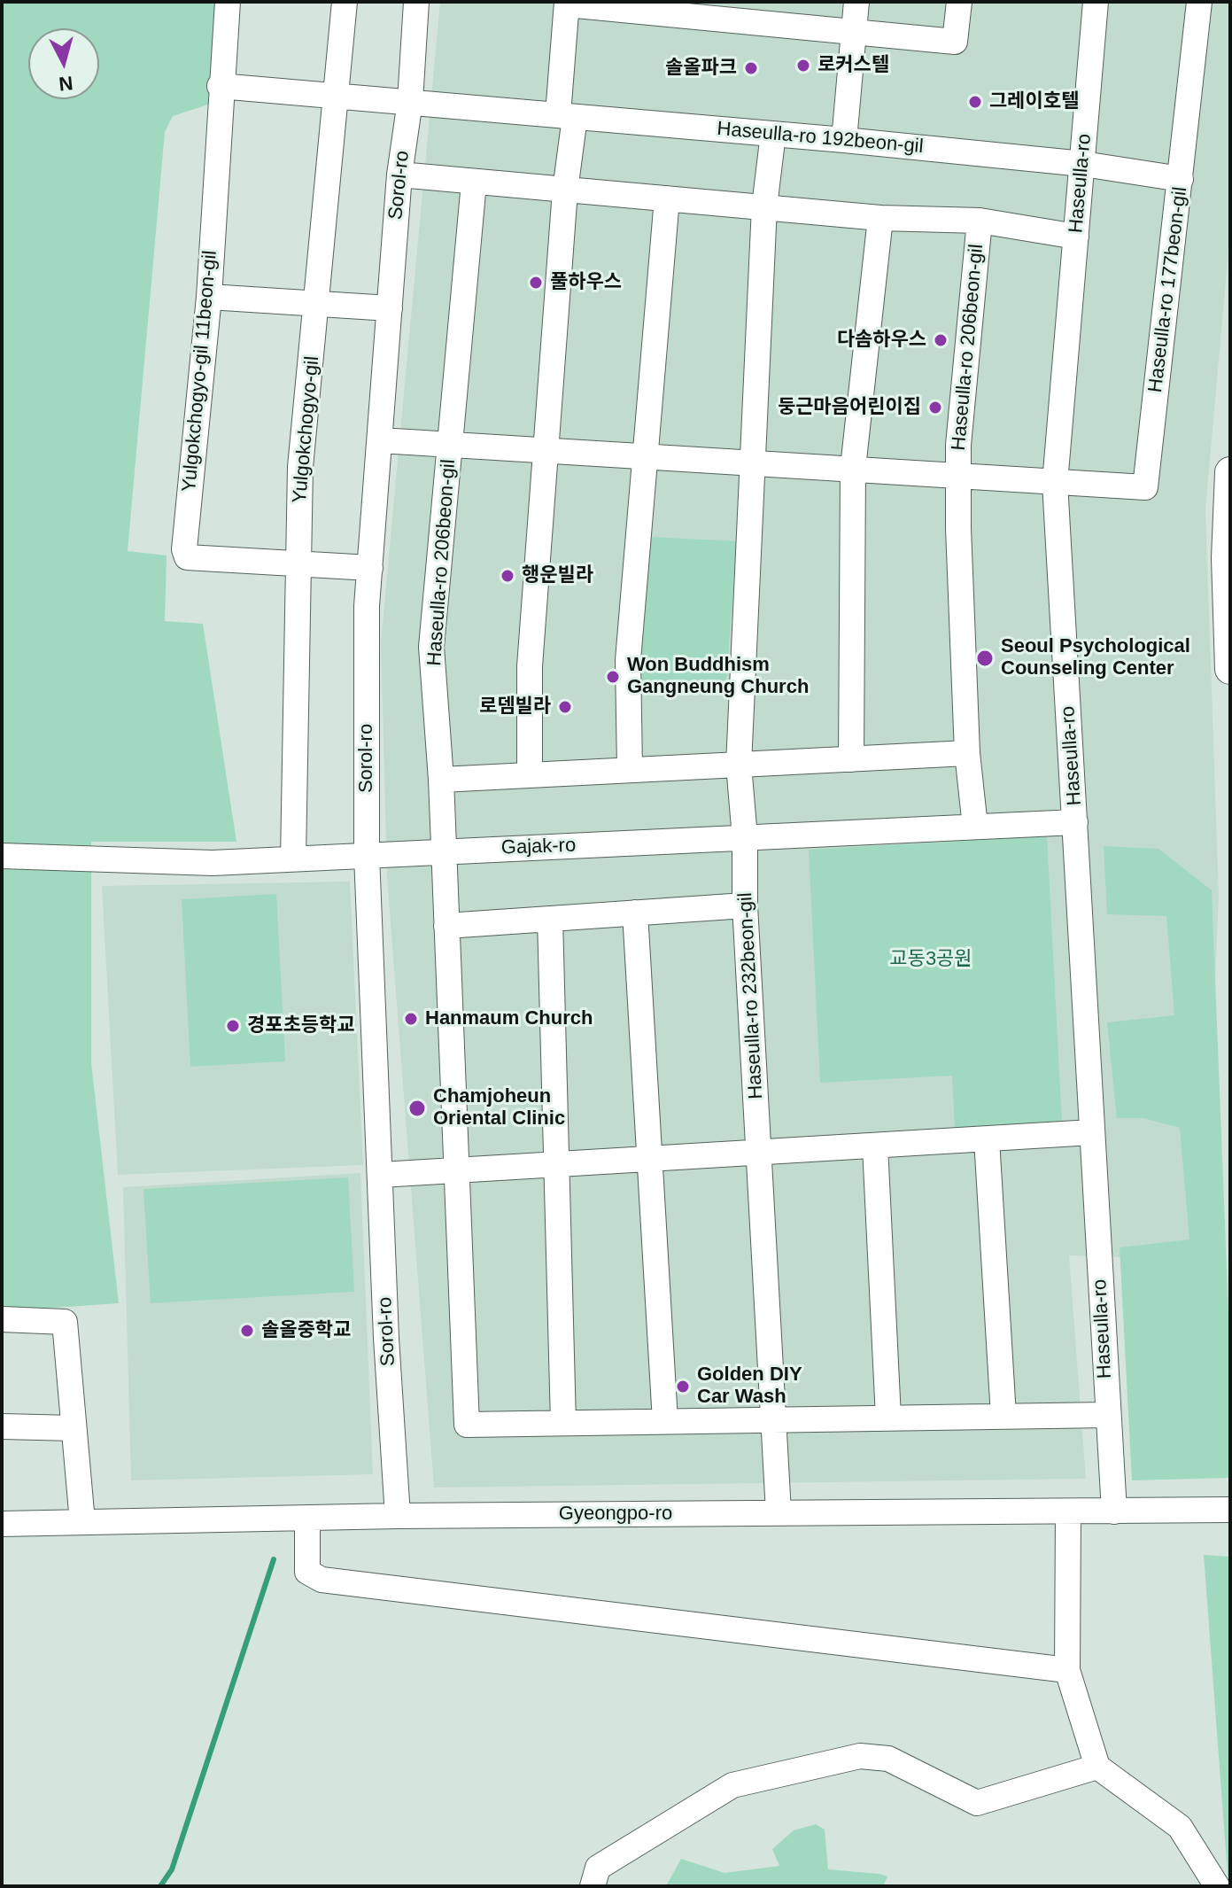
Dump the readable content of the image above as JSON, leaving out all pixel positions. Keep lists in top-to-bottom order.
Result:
{
  "streets": {
    "street": [
      "Haseulla-ro 192beon-gil",
      "Haseulla-ro",
      "Sorol-ro",
      "Haseulla-ro 177beon-gil",
      "Haseulla-ro 206beon-gil",
      "Yulgokchogyo-gil 11beon-gil",
      "Yulgokchogyo-gil",
      "Gajak-ro",
      "Haseulla-ro 232beon-gil",
      "Gyeongpo-ro"
    ]
  },
  "crossings": [
    ["Haseulla-ro 192beon-gil", "Haseulla-ro"],
    ["Haseulla-ro 192beon-gil", "Sorol-ro"],
    ["Haseulla-ro 192beon-gil", "Haseulla-ro 177beon-gil"],
    ["Haseulla-ro 192beon-gil", "Yulgokchogyo-gil 11beon-gil"],
    ["Haseulla-ro 192beon-gil", "Yulgokchogyo-gil"],
    ["Haseulla-ro", "Haseulla-ro 177beon-gil"],
    ["Haseulla-ro", "Haseulla-ro 206beon-gil"],
    ["Haseulla-ro", "Gajak-ro"],
    ["Haseulla-ro", "Gyeongpo-ro"],
    ["Sorol-ro", "Haseulla-ro 206beon-gil"],
    ["Sorol-ro", "Yulgokchogyo-gil 11beon-gil"],
    ["Sorol-ro", "Gajak-ro"],
    ["Sorol-ro", "Gyeongpo-ro"],
    ["Haseulla-ro 177beon-gil", "Haseulla-ro 206beon-gil"],
    ["Haseulla-ro 206beon-gil", "Gajak-ro"],
    ["Yulgokchogyo-gil 11beon-gil", "Yulgokchogyo-gil"],
    ["Yulgokchogyo-gil", "Gajak-ro"],
    ["Gajak-ro", "Haseulla-ro 232beon-gil"],
    ["Haseulla-ro 232beon-gil", "Gyeongpo-ro"]
  ],
  "parks": ["교동3공원"],
  "places": [
    "로커스텔",
    "솔올파크",
    "그레이호텔",
    "풀하우스",
    "다솜하우스",
    "둥근마음어린이집",
    "행운빌라",
    "Seoul Psychological Counseling Center",
    "Won Buddhism Gangneung Church",
    "로뎀빌라",
    "Hanmaum Church",
    "경포초등학교",
    "Chamjoheun Oriental Clinic",
    "솔올중학교",
    "Golden DIY Car Wash"
  ],
  "north": "bottom"
}
